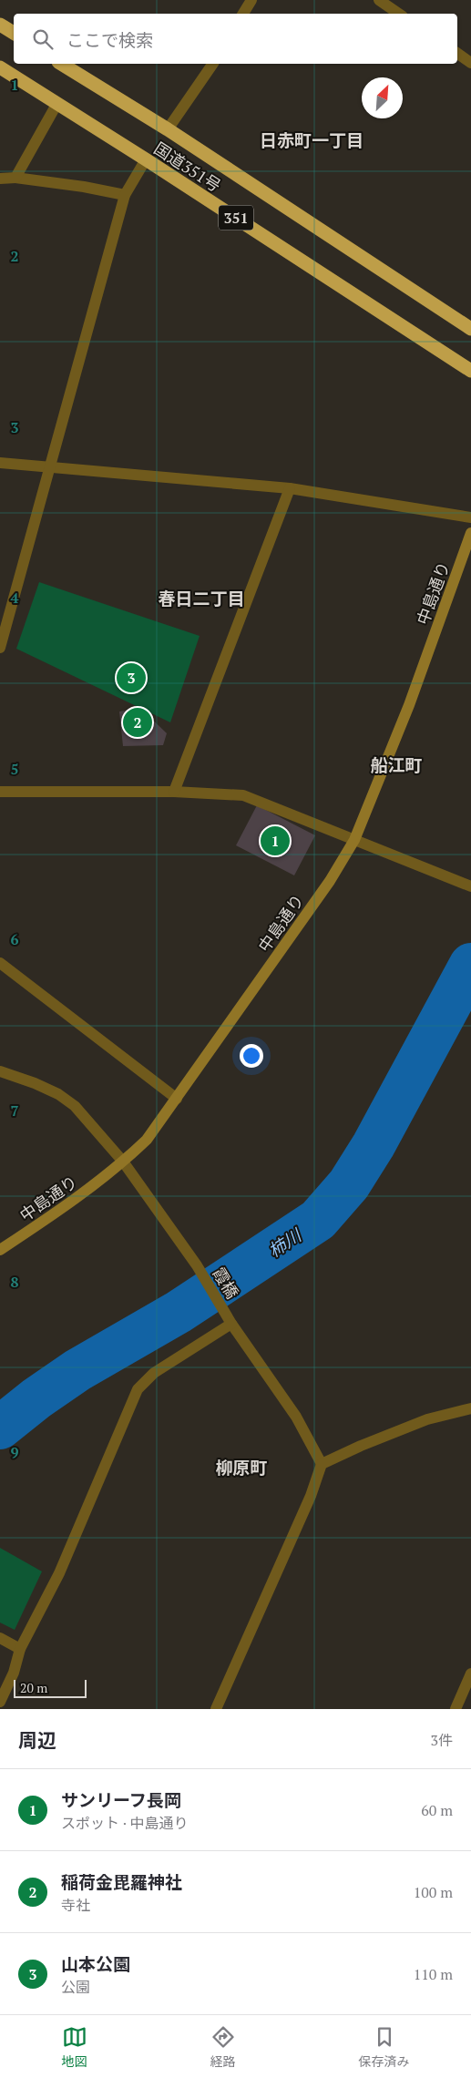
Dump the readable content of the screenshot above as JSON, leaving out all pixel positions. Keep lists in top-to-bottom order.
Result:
{
  "streets": {
    "highway": ["国道351号", "351"],
    "street": ["中島通り", "霞橋"]
  },
  "crossings": [
    ["中島通り", "霞橋"]
  ],
  "districts": [
    "日赤町一丁目",
    "春日二丁目",
    "船江町",
    "柳原町"
  ],
  "water": ["柿川"],
  "scale_bar": "20 m",
  "north": "top right",
  "page": {
    "search": "ここで検索",
    "pins": ["3", "2", "1"],
    "scale": "20 m",
    "heading": ["周辺", "3件"],
    "list": [
      {
        "mark": "1",
        "name": "サンリーフ長岡",
        "note": "スポット · 中島通り",
        "value": "60 m"
      },
      {
        "mark": "2",
        "name": "稲荷金毘羅神社",
        "note": "寺社",
        "value": "100 m"
      },
      {
        "mark": "3",
        "name": "山本公園",
        "note": "公園",
        "value": "110 m"
      }
    ],
    "nav": ["地図", "経路", "保存済み"]
  },
  "grid": {
    "rows": [
      "1",
      "2",
      "3",
      "4",
      "5",
      "6",
      "7",
      "8",
      "9"
    ]
  }
}
